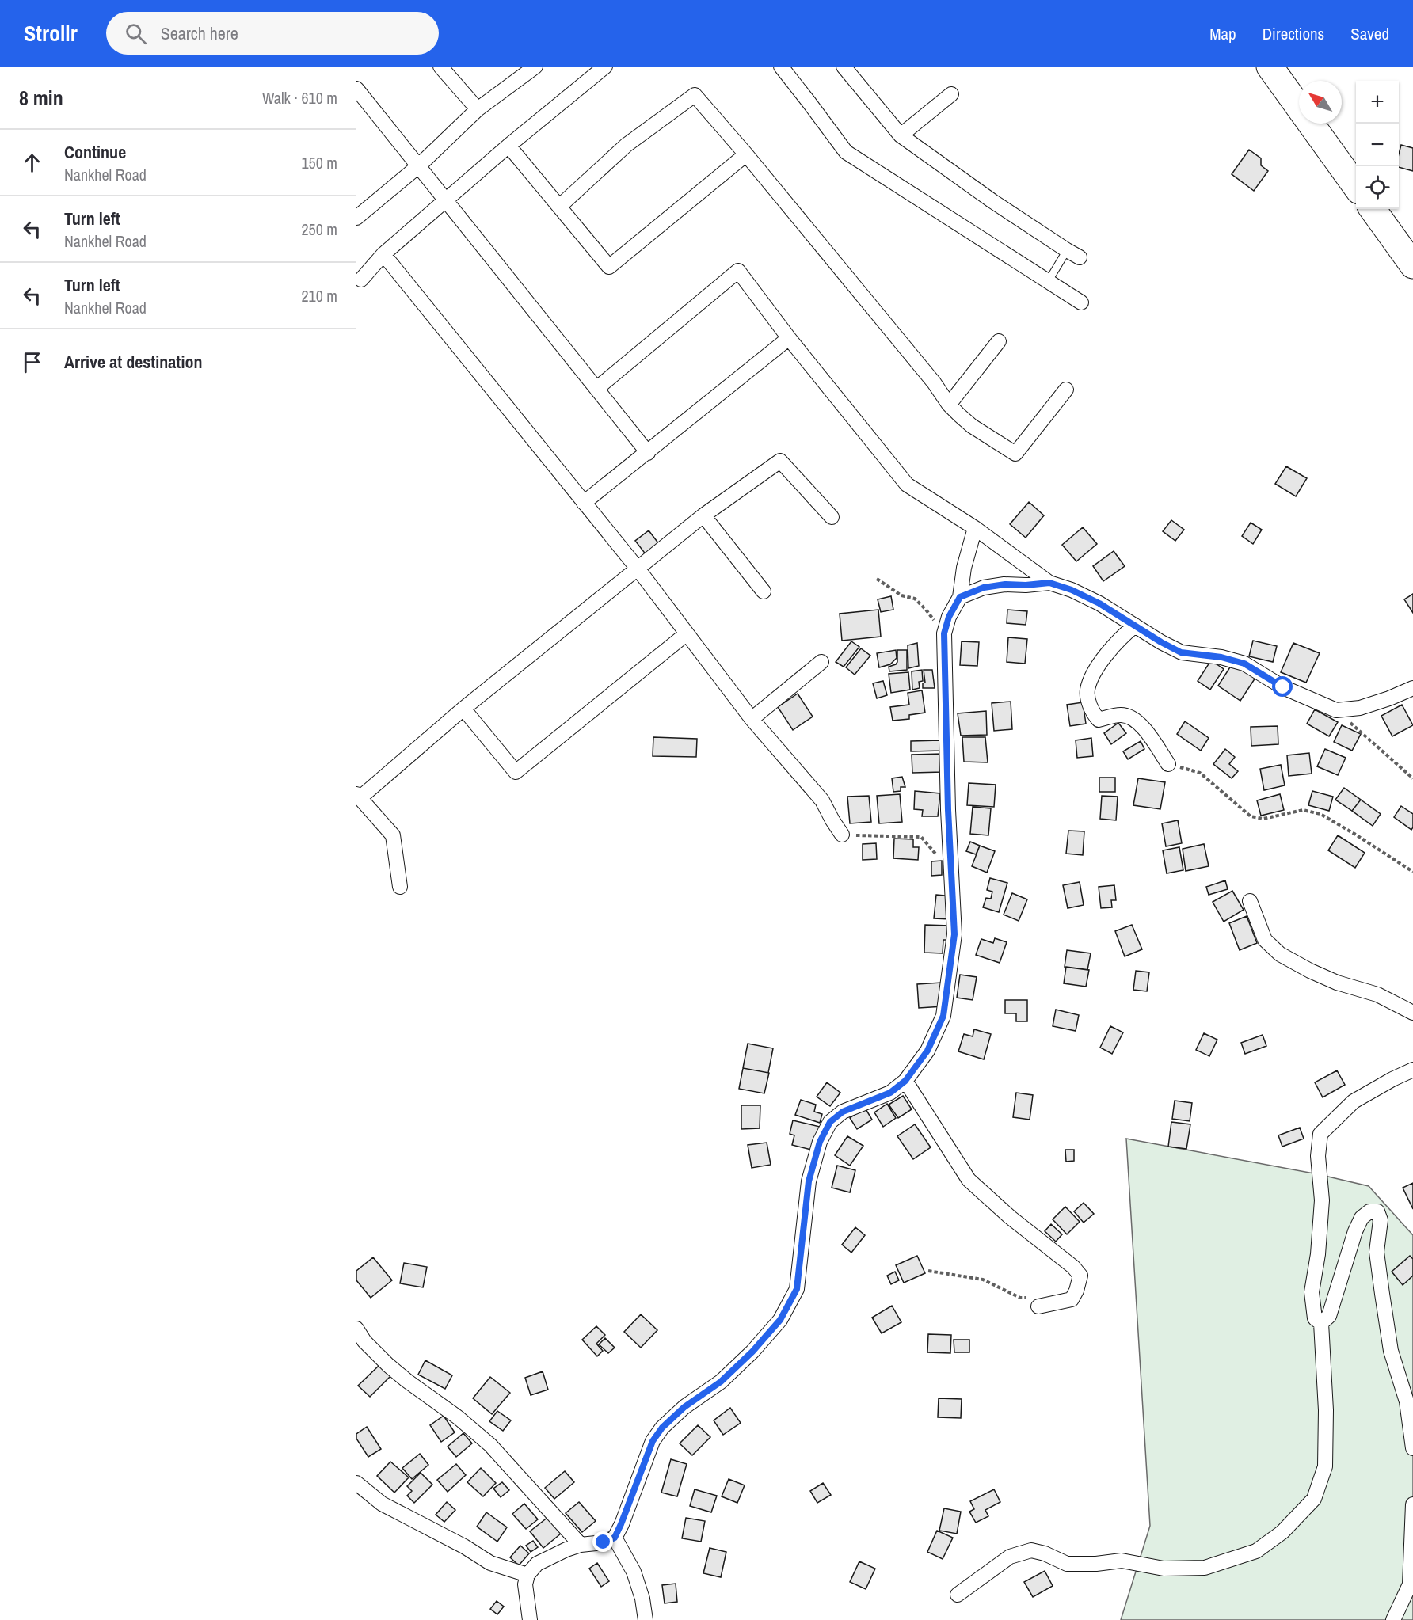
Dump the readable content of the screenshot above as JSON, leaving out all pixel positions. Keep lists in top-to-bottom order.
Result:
{
  "north": "top left",
  "page": {
    "header": "Strollr",
    "search": "Search here",
    "nav": ["Map", "Directions", "Saved"],
    "heading": ["8 min", "Walk · 610 m"],
    "map_buttons": ["+", "−"],
    "list": [
      ["Continue", "Nankhel Road", "150 m"],
      ["Turn left", "Nankhel Road", "250 m"],
      ["Turn left", "Nankhel Road", "210 m"],
      "Arrive at destination"
    ]
  }
}
